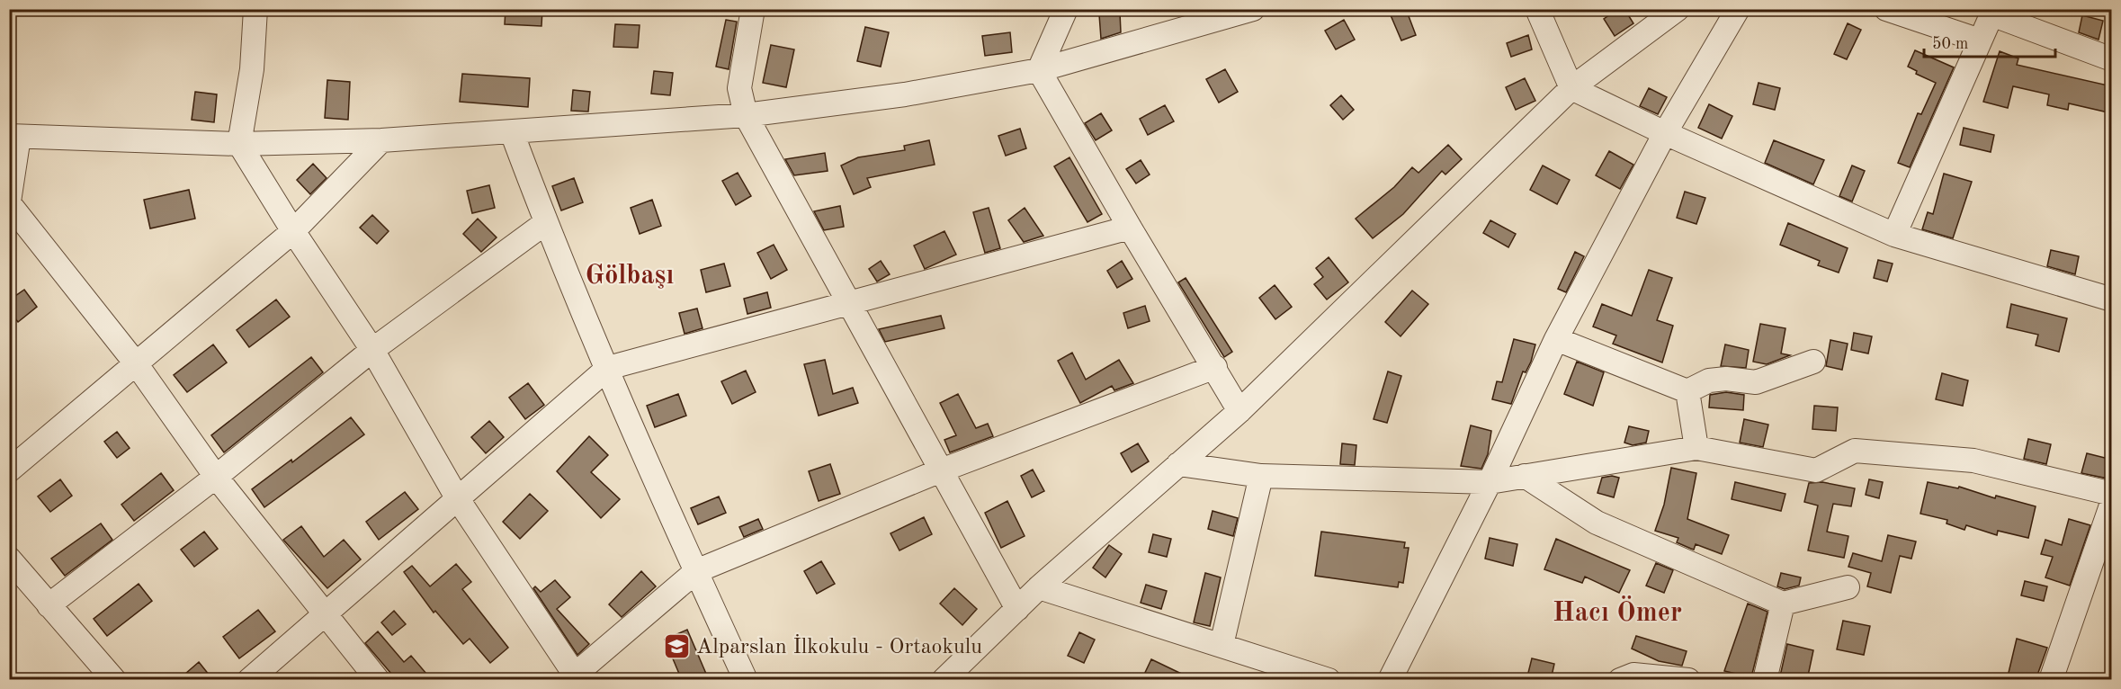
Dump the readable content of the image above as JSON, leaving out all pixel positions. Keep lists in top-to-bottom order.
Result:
{
  "districts": ["Gölbaşı", "Hacı Ömer"],
  "places": {
    "school or university": ["Alparslan İlkokulu - Ortaokulu"]
  },
  "scale_bar": "50 m"
}
